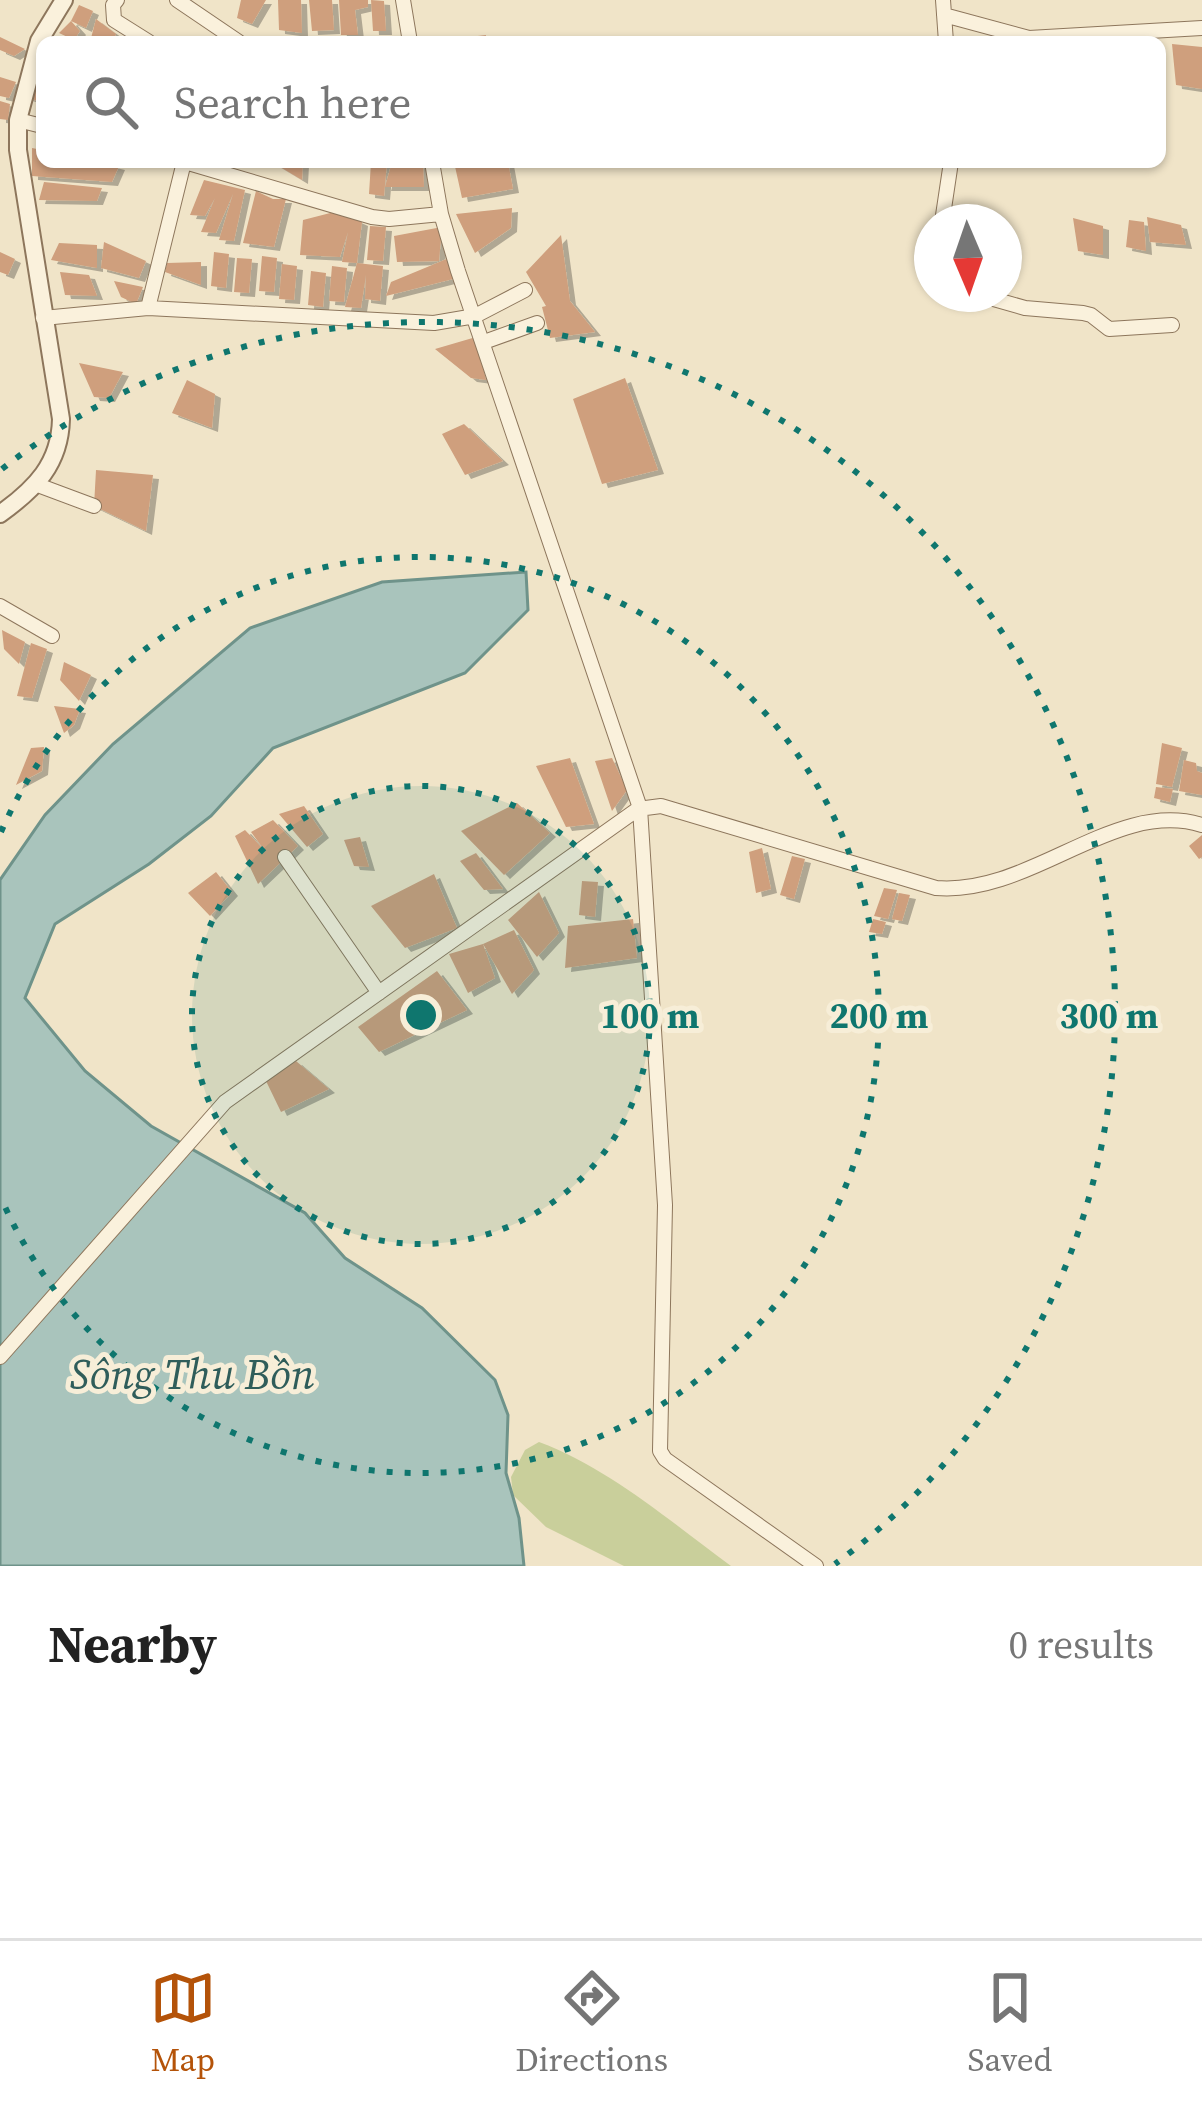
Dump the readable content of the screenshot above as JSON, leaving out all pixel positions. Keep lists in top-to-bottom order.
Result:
{
  "water": ["Sông Thu Bồn"],
  "north": "bottom",
  "page": {
    "search": "Search here",
    "heading": ["Nearby", "0 results"],
    "nav": ["Map", "Directions", "Saved"]
  },
  "rings": ["100 m", "200 m", "300 m"]
}
